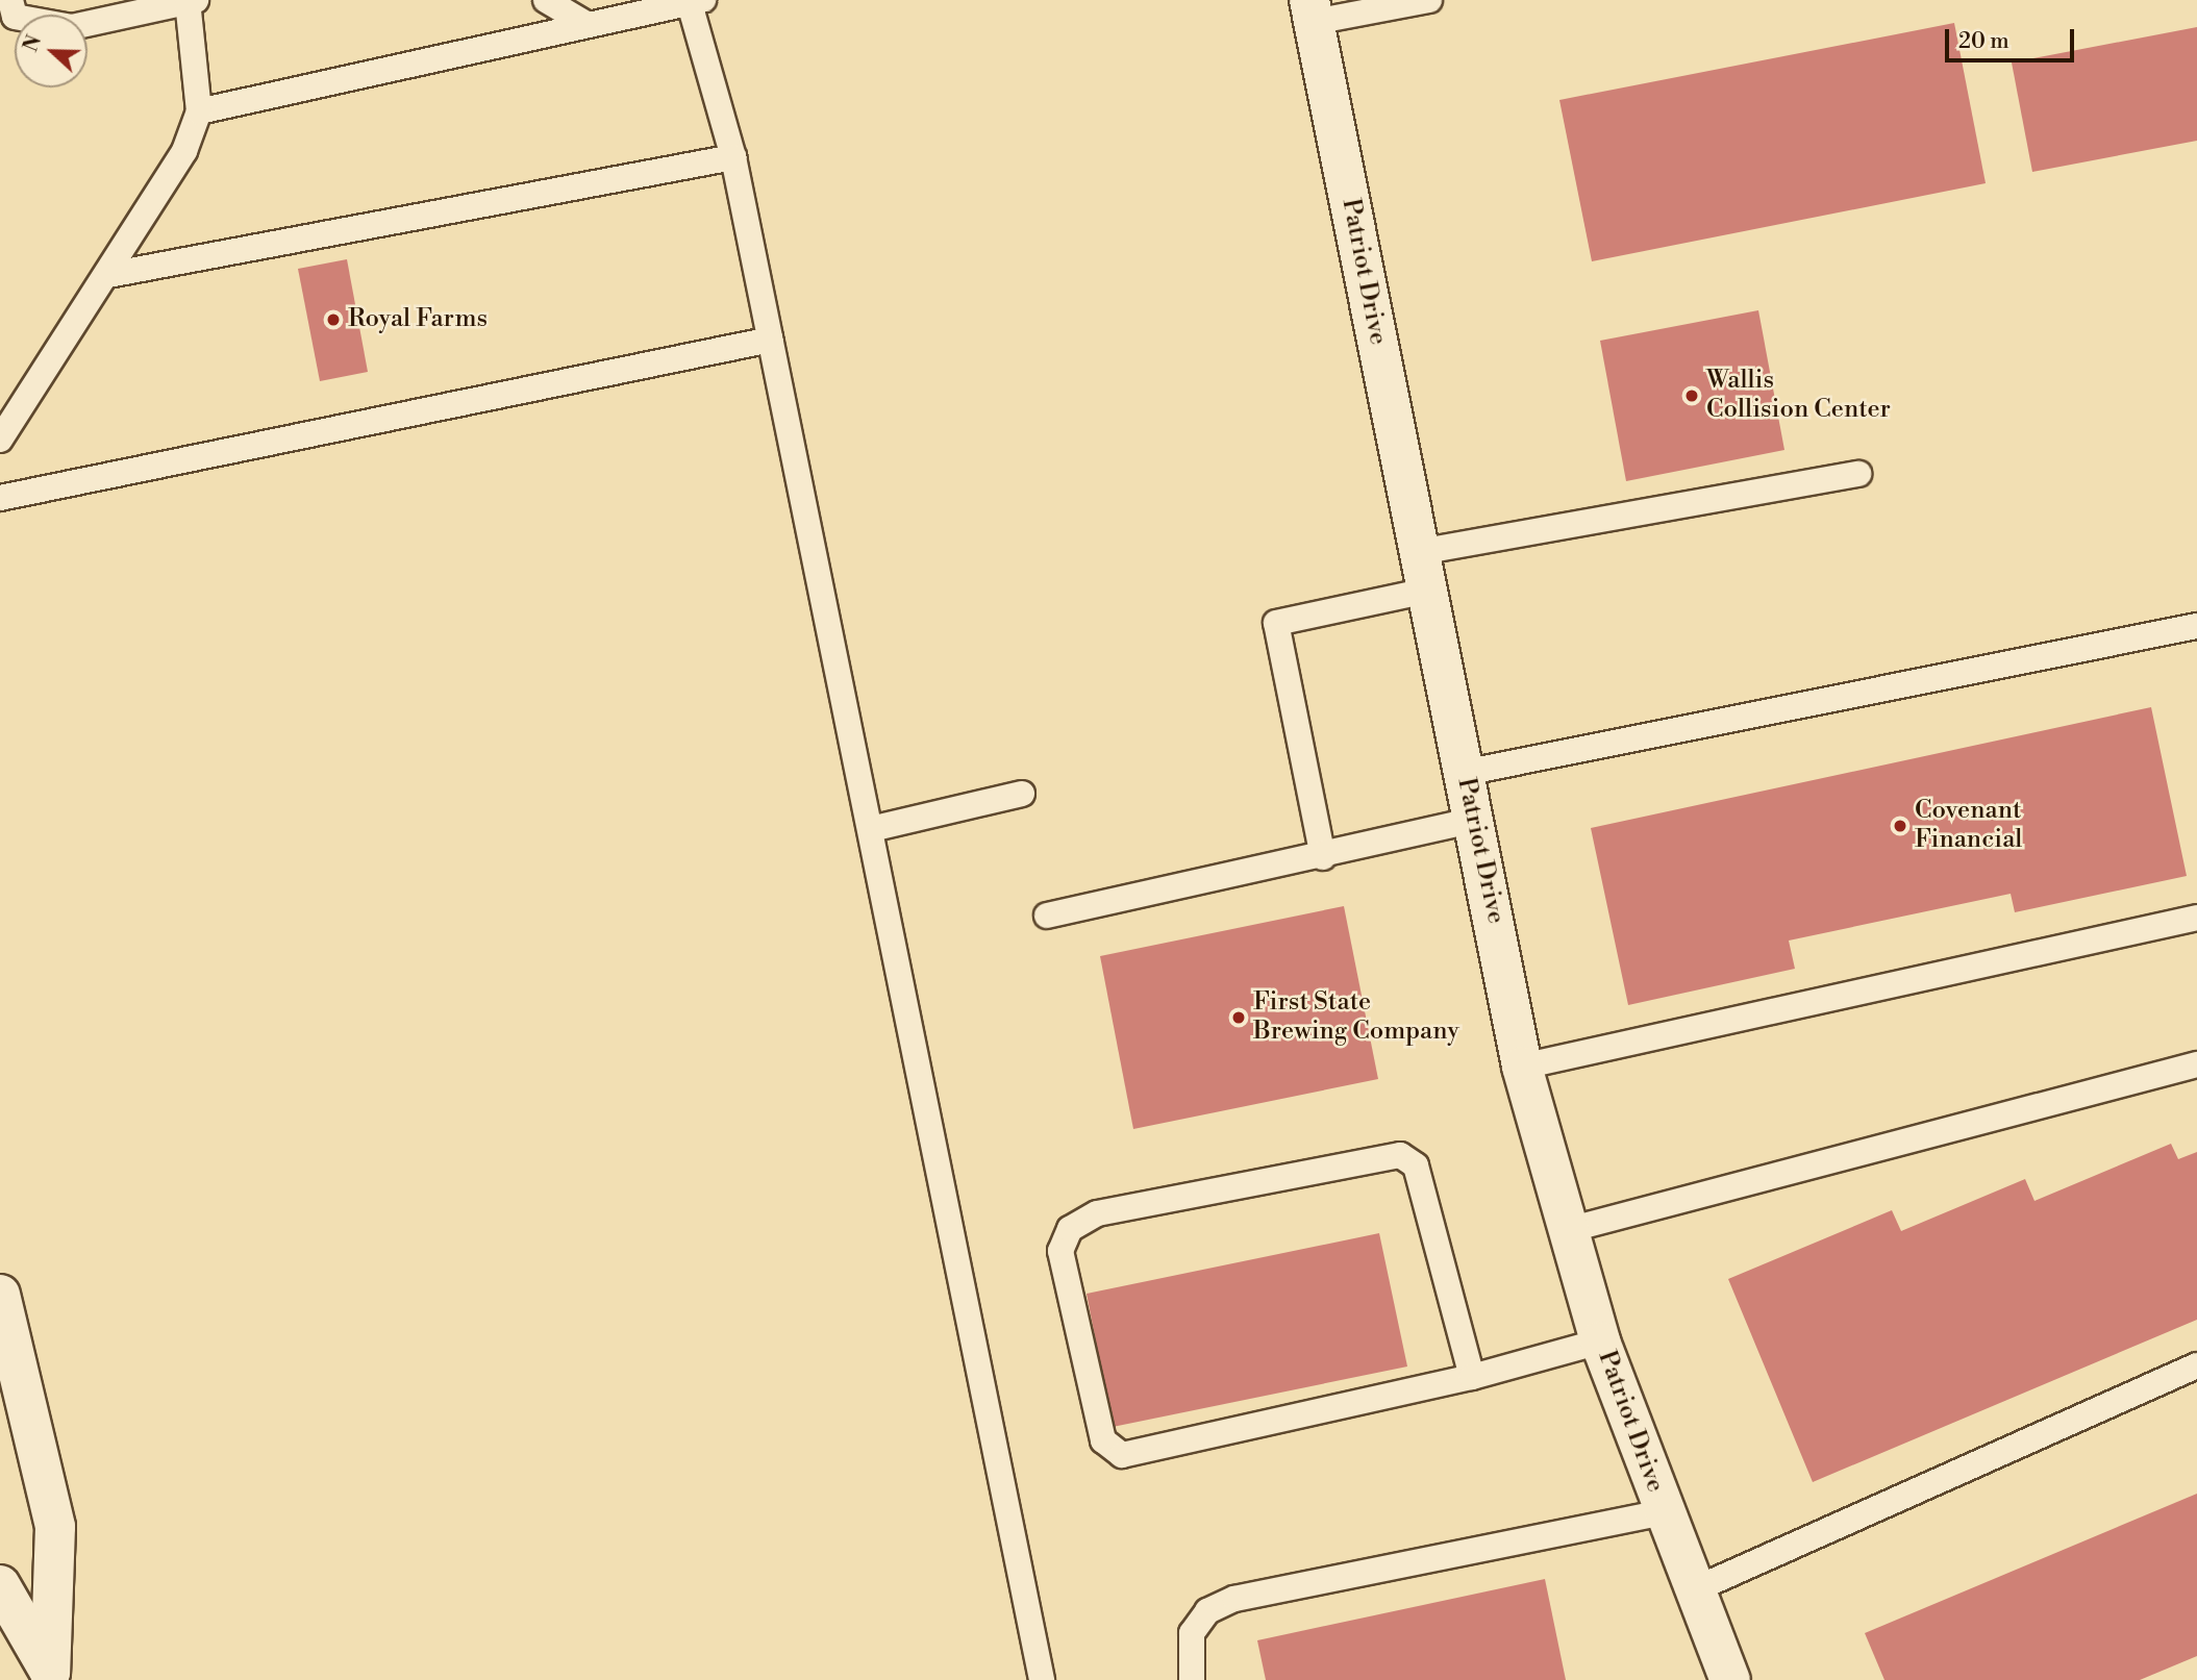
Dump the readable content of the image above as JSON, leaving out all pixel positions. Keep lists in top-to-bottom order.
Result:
{
  "streets": {
    "street": ["Patriot Drive"]
  },
  "places": [
    "Royal Farms",
    "Wallis Collision Center",
    "Covenant Financial",
    "First State Brewing Company"
  ],
  "scale_bar": "20 m",
  "north": "left"
}
